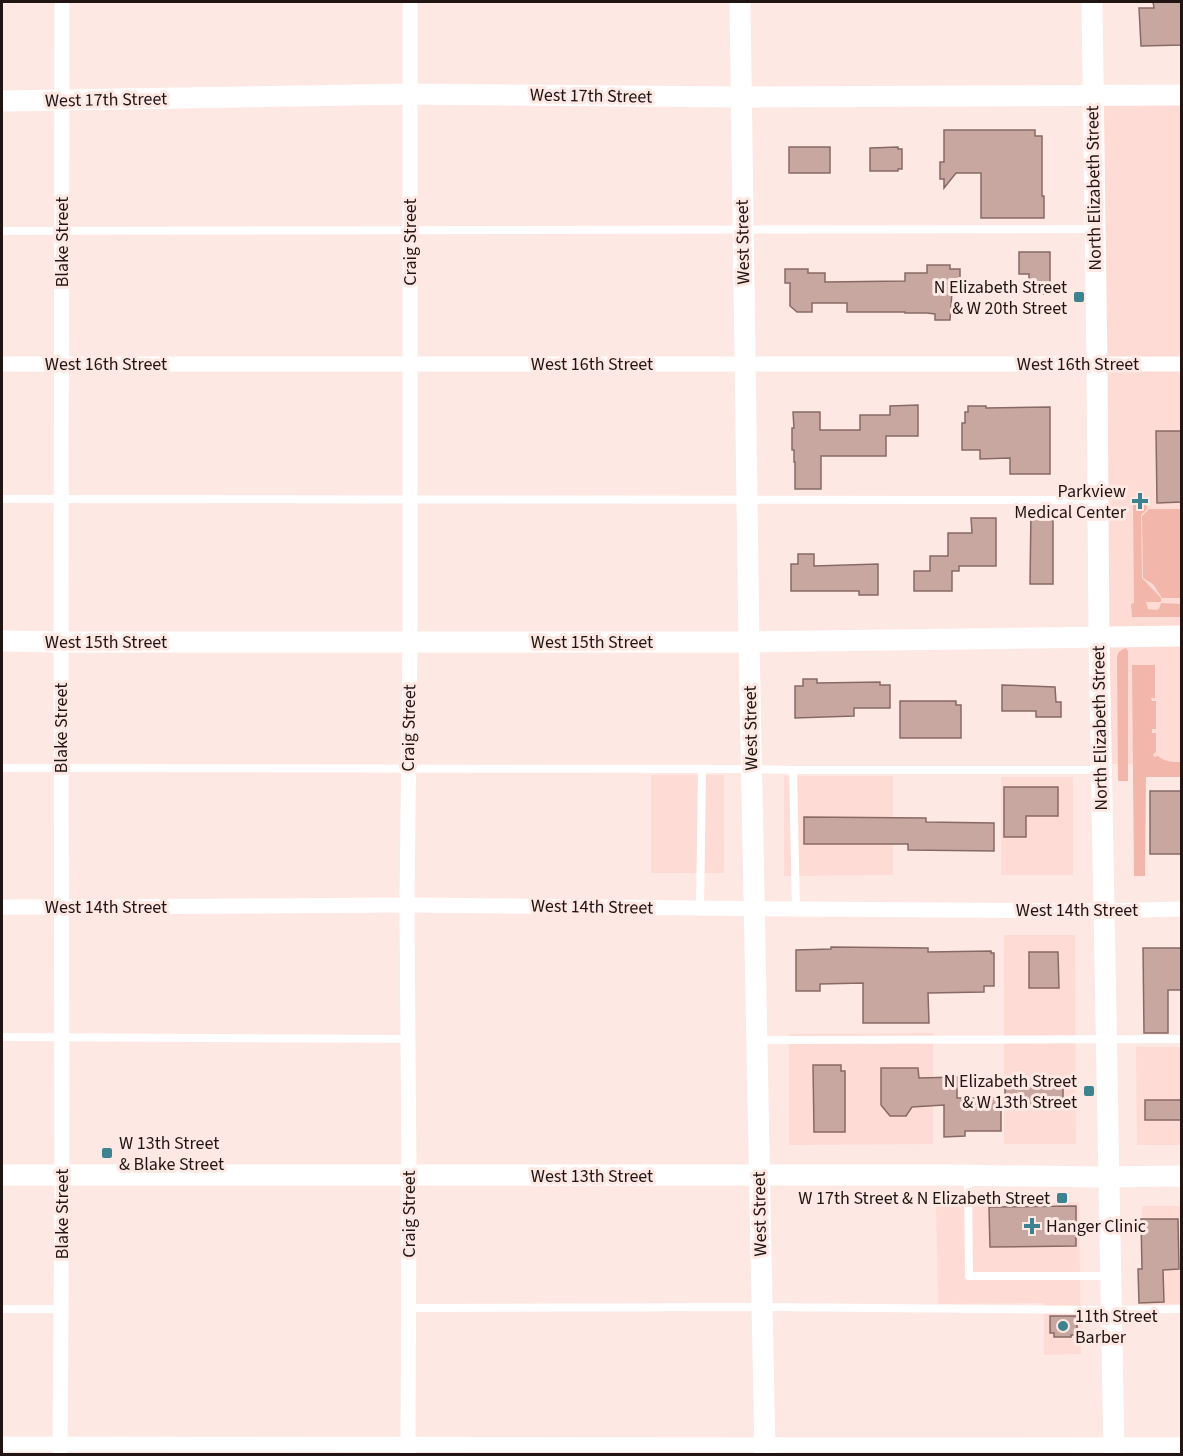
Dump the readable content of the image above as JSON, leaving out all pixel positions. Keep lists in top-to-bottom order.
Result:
{
  "streets": {
    "street": [
      "West 17th Street",
      "North Elizabeth Street",
      "Blake Street",
      "Craig Street",
      "West Street",
      "West 16th Street",
      "West 15th Street",
      "West 14th Street",
      "West 13th Street"
    ]
  },
  "crossings": [
    ["West 17th Street", "North Elizabeth Street"],
    ["West 17th Street", "Blake Street"],
    ["West 17th Street", "Craig Street"],
    ["West 17th Street", "West Street"],
    ["North Elizabeth Street", "West 16th Street"],
    ["North Elizabeth Street", "West 15th Street"],
    ["North Elizabeth Street", "West 14th Street"],
    ["North Elizabeth Street", "West 13th Street"],
    ["Blake Street", "West 16th Street"],
    ["Blake Street", "West 15th Street"],
    ["Blake Street", "West 14th Street"],
    ["Blake Street", "West 13th Street"],
    ["Craig Street", "West 16th Street"],
    ["Craig Street", "West 15th Street"],
    ["Craig Street", "West 14th Street"],
    ["Craig Street", "West 13th Street"],
    ["West Street", "West 16th Street"],
    ["West Street", "West 15th Street"],
    ["West Street", "West 14th Street"],
    ["West Street", "West 13th Street"]
  ],
  "places": {
    "transit": [
      "N Elizabeth Street & W 20th Street",
      "N Elizabeth Street & W 13th Street",
      "W 13th Street & Blake Street",
      "W 17th Street & N Elizabeth Street"
    ],
    "health": ["Parkview Medical Center", "Hanger Clinic"],
    "other": ["11th Street Barber"]
  }
}
